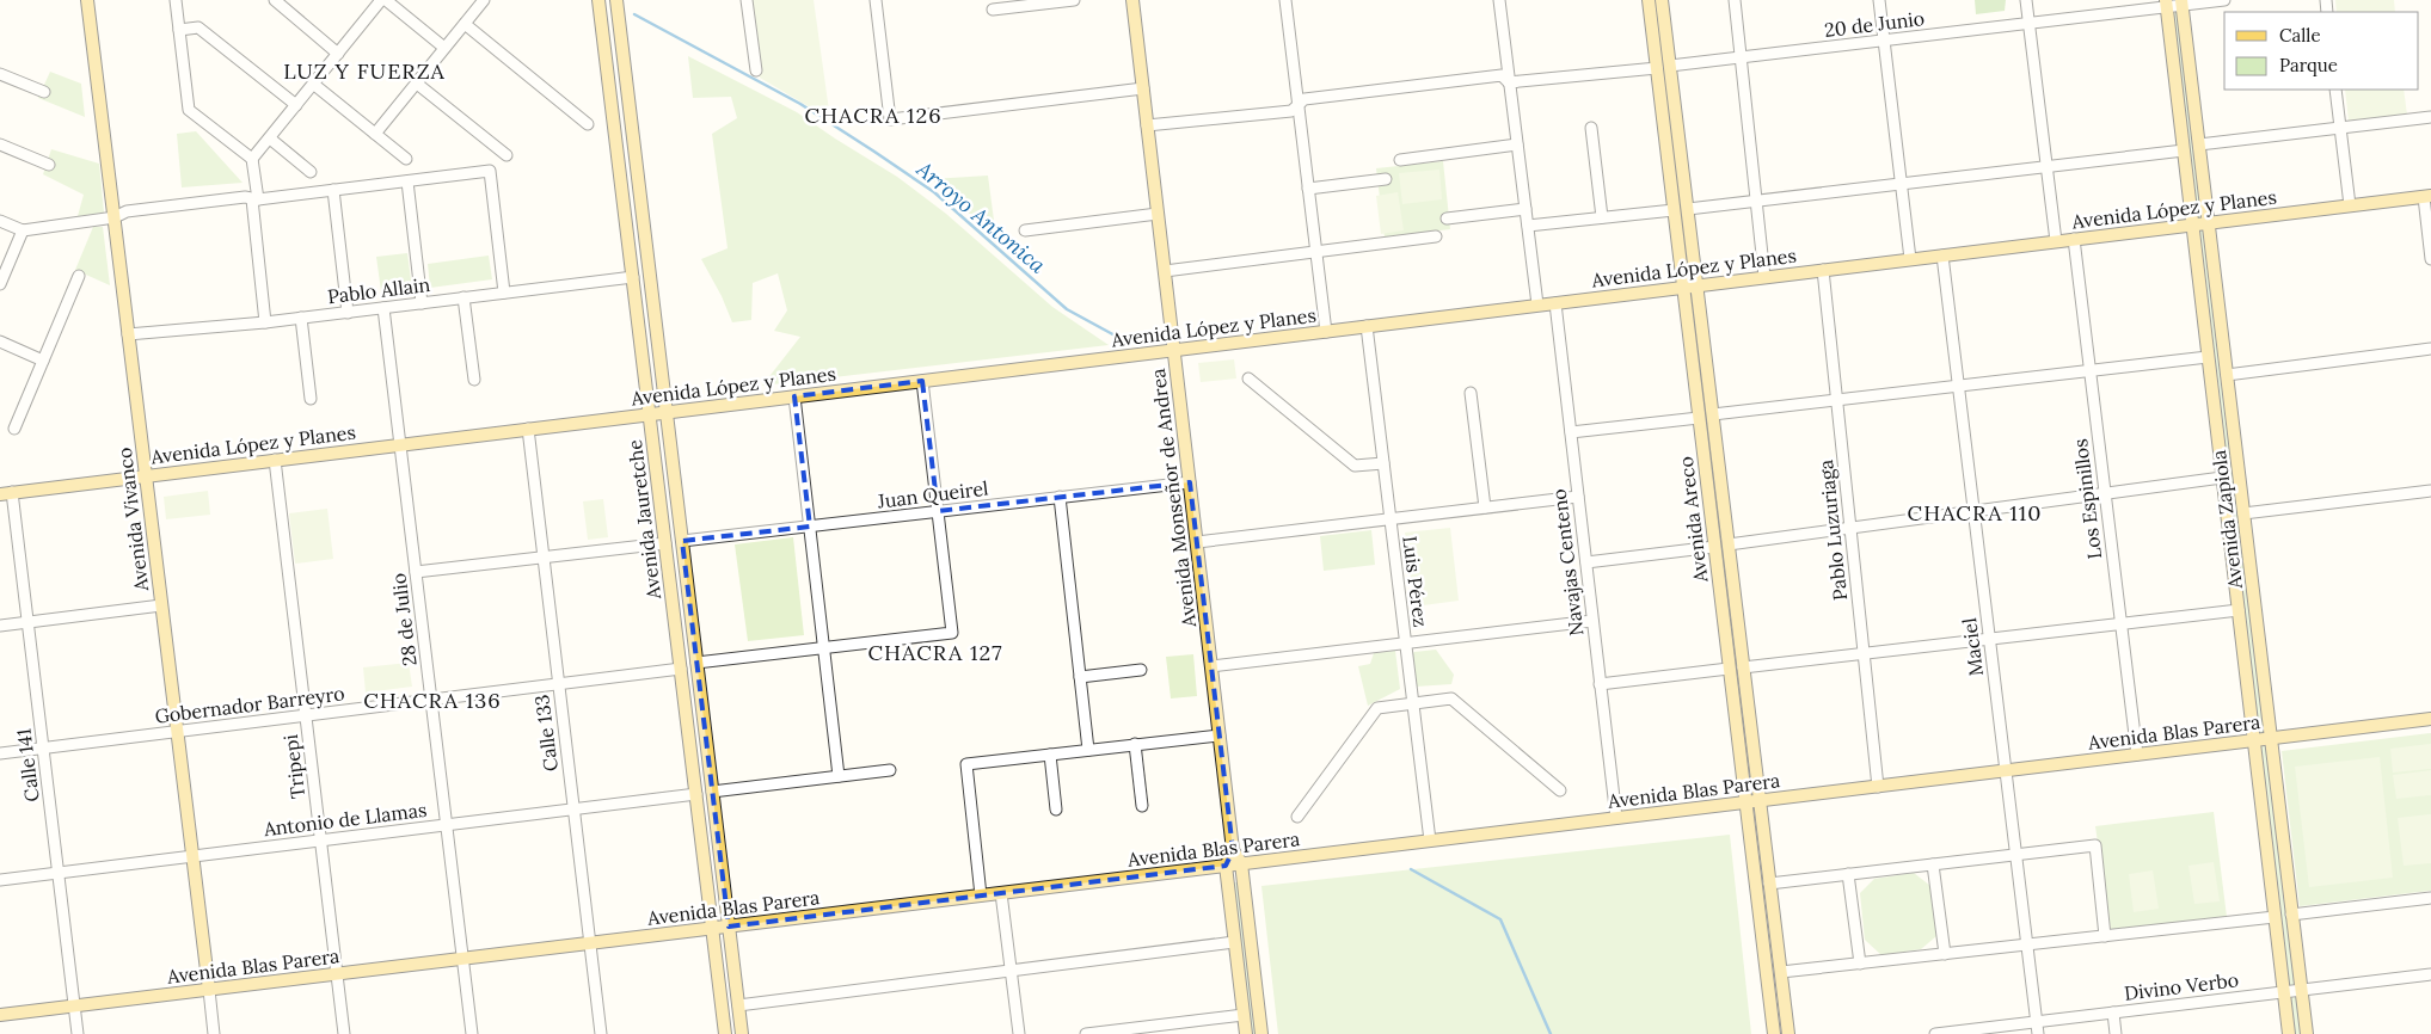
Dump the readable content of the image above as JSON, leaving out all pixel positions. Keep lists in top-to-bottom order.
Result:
{
  "streets": {
    "main road": [
      "Avenida López y Planes",
      "Avenida Monseñor de Andrea",
      "Avenida Vivanco",
      "Avenida Jauretche",
      "Avenida Areco",
      "Avenida Zapiola",
      "Avenida Blas Parera"
    ],
    "street": [
      "20 de Junio",
      "Pablo Allain",
      "Juan Queirel",
      "Los Espinillos",
      "Pablo Luzuriaga",
      "Navajas Centeno",
      "Luis Pérez",
      "28 de Julio",
      "Maciel",
      "Gobernador Barreyro",
      "Calle 133",
      "Calle 141",
      "Tripepi",
      "Antonio de Llamas",
      "Divino Verbo"
    ]
  },
  "crossings": [
    ["20 de Junio", "Avenida Areco"],
    ["20 de Junio", "Avenida Zapiola"],
    ["Avenida López y Planes", "Avenida Monseñor de Andrea"],
    ["Avenida López y Planes", "Los Espinillos"],
    ["Avenida López y Planes", "Avenida Vivanco"],
    ["Avenida López y Planes", "Avenida Jauretche"],
    ["Avenida López y Planes", "Avenida Areco"],
    ["Avenida López y Planes", "Avenida Zapiola"],
    ["Avenida López y Planes", "Pablo Luzuriaga"],
    ["Avenida López y Planes", "Navajas Centeno"],
    ["Avenida López y Planes", "Luis Pérez"],
    ["Avenida López y Planes", "28 de Julio"],
    ["Avenida López y Planes", "Maciel"],
    ["Avenida López y Planes", "Calle 133"],
    ["Avenida López y Planes", "Calle 141"],
    ["Avenida López y Planes", "Tripepi"],
    ["Pablo Allain", "Avenida Vivanco"],
    ["Pablo Allain", "Avenida Jauretche"],
    ["Pablo Allain", "28 de Julio"],
    ["Juan Queirel", "Avenida Monseñor de Andrea"],
    ["Juan Queirel", "Avenida Jauretche"],
    ["Avenida Monseñor de Andrea", "Avenida Blas Parera"],
    ["Los Espinillos", "Avenida Blas Parera"],
    ["Avenida Vivanco", "Gobernador Barreyro"],
    ["Avenida Vivanco", "Avenida Blas Parera"],
    ["Avenida Vivanco", "Antonio de Llamas"],
    ["Avenida Jauretche", "Gobernador Barreyro"],
    ["Avenida Jauretche", "Avenida Blas Parera"],
    ["Avenida Jauretche", "Antonio de Llamas"],
    ["Avenida Areco", "Avenida Blas Parera"],
    ["Avenida Zapiola", "Avenida Blas Parera"],
    ["Avenida Zapiola", "Divino Verbo"],
    ["Pablo Luzuriaga", "Avenida Blas Parera"],
    ["Navajas Centeno", "Avenida Blas Parera"],
    ["Luis Pérez", "Avenida Blas Parera"],
    ["28 de Julio", "Gobernador Barreyro"],
    ["28 de Julio", "Avenida Blas Parera"],
    ["28 de Julio", "Antonio de Llamas"],
    ["Maciel", "Avenida Blas Parera"],
    ["Maciel", "Divino Verbo"],
    ["Gobernador Barreyro", "Calle 133"],
    ["Gobernador Barreyro", "Calle 141"],
    ["Gobernador Barreyro", "Tripepi"],
    ["Avenida Blas Parera", "Calle 133"],
    ["Avenida Blas Parera", "Calle 141"],
    ["Avenida Blas Parera", "Tripepi"],
    ["Calle 133", "Antonio de Llamas"],
    ["Calle 141", "Antonio de Llamas"],
    ["Tripepi", "Antonio de Llamas"]
  ],
  "districts": [
    "LUZ Y FUERZA",
    "CHACRA 126",
    "CHACRA 110",
    "CHACRA 127",
    "CHACRA 136"
  ],
  "water": ["Arroyo Antonica"],
  "legend": ["Calle", "Parque"]
}
